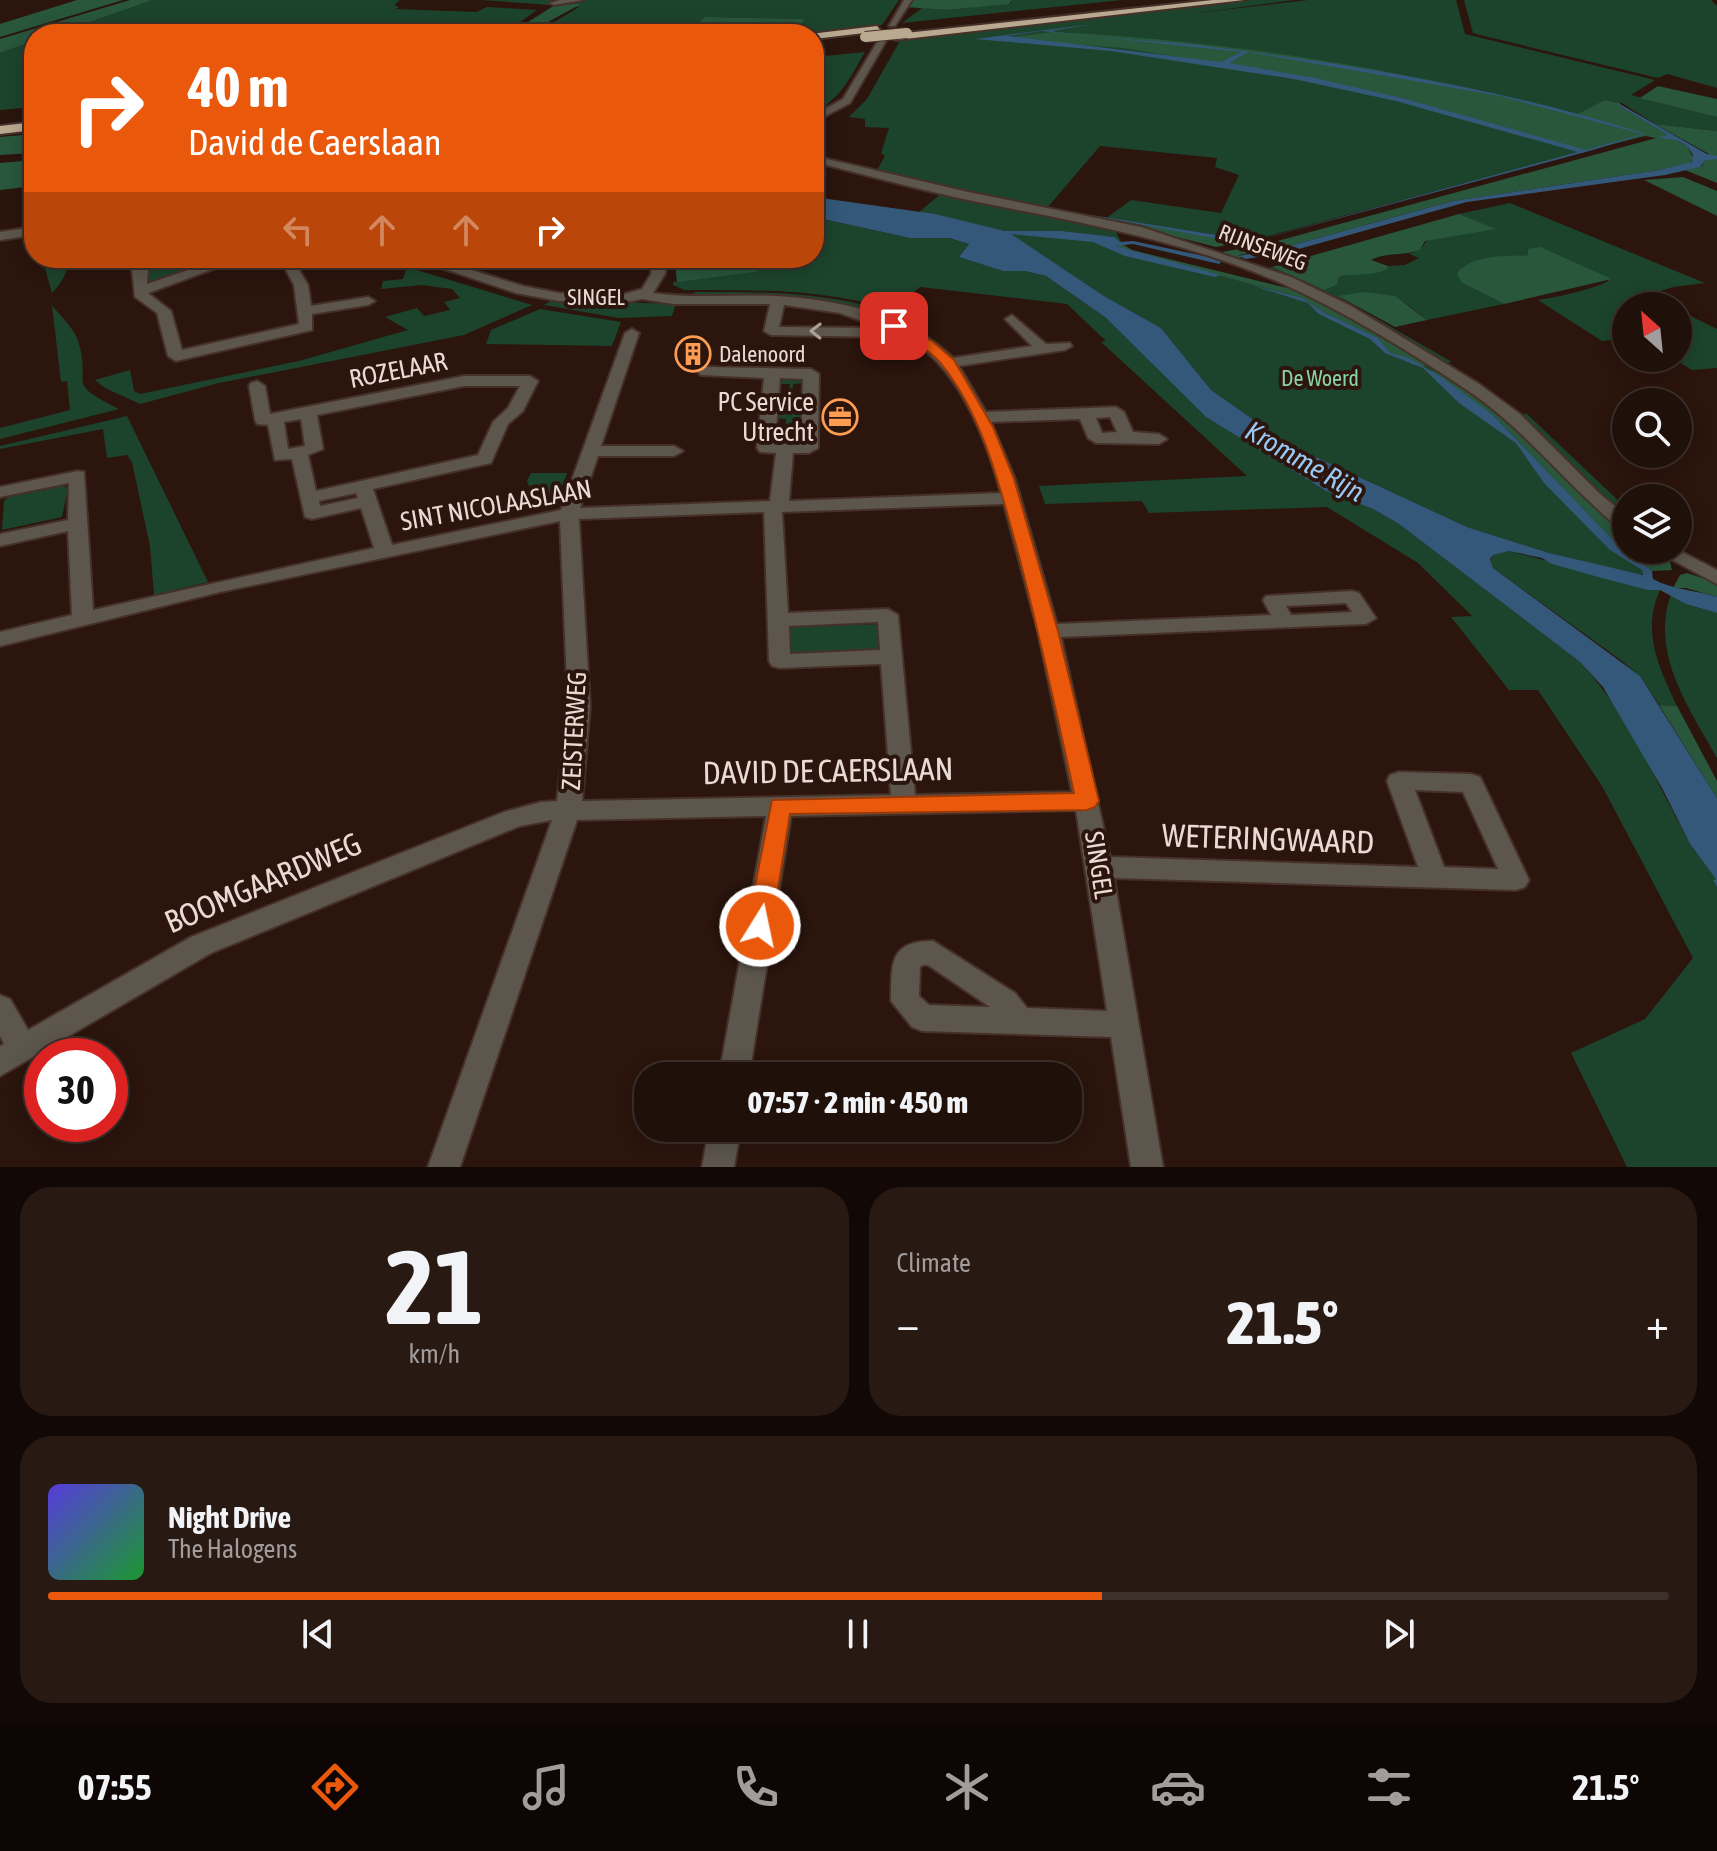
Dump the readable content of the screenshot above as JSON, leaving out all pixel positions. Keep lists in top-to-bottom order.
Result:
{
  "streets": {
    "street": [
      "RIJNSEWEG",
      "SINGEL",
      "ROZELAAR",
      "SINT NICOLAASLAAN",
      "ZEISTERWEG",
      "DAVID DE CAERSLAAN",
      "WETERINGWAARD",
      "BOOMGAARDWEG"
    ]
  },
  "crossings": [
    ["SINGEL", "SINT NICOLAASLAAN"],
    ["SINGEL", "DAVID DE CAERSLAAN"],
    ["SINGEL", "WETERINGWAARD"],
    ["SINT NICOLAASLAAN", "ZEISTERWEG"],
    ["ZEISTERWEG", "DAVID DE CAERSLAAN"],
    ["ZEISTERWEG", "BOOMGAARDWEG"],
    ["DAVID DE CAERSLAAN", "BOOMGAARDWEG"]
  ],
  "water": ["Kromme Rijn"],
  "parks": ["De Woerd"],
  "places": {
    "building": ["Dalenoord"],
    "office": ["PC Service Utrecht"]
  },
  "north": "top left",
  "page": {
    "turn": ["40 m", "David de Caerslaan"],
    "limit": "30",
    "trip": "07:57 · 2 min · 450 m",
    "tile": [
      ["21", "km/h"],
      "Climate"
    ],
    "heat": ["−", "21.5°", "+"],
    "song": ["Night Drive", "The Halogens"],
    "tabs": ["07:55", "21.5°"]
  }
}
